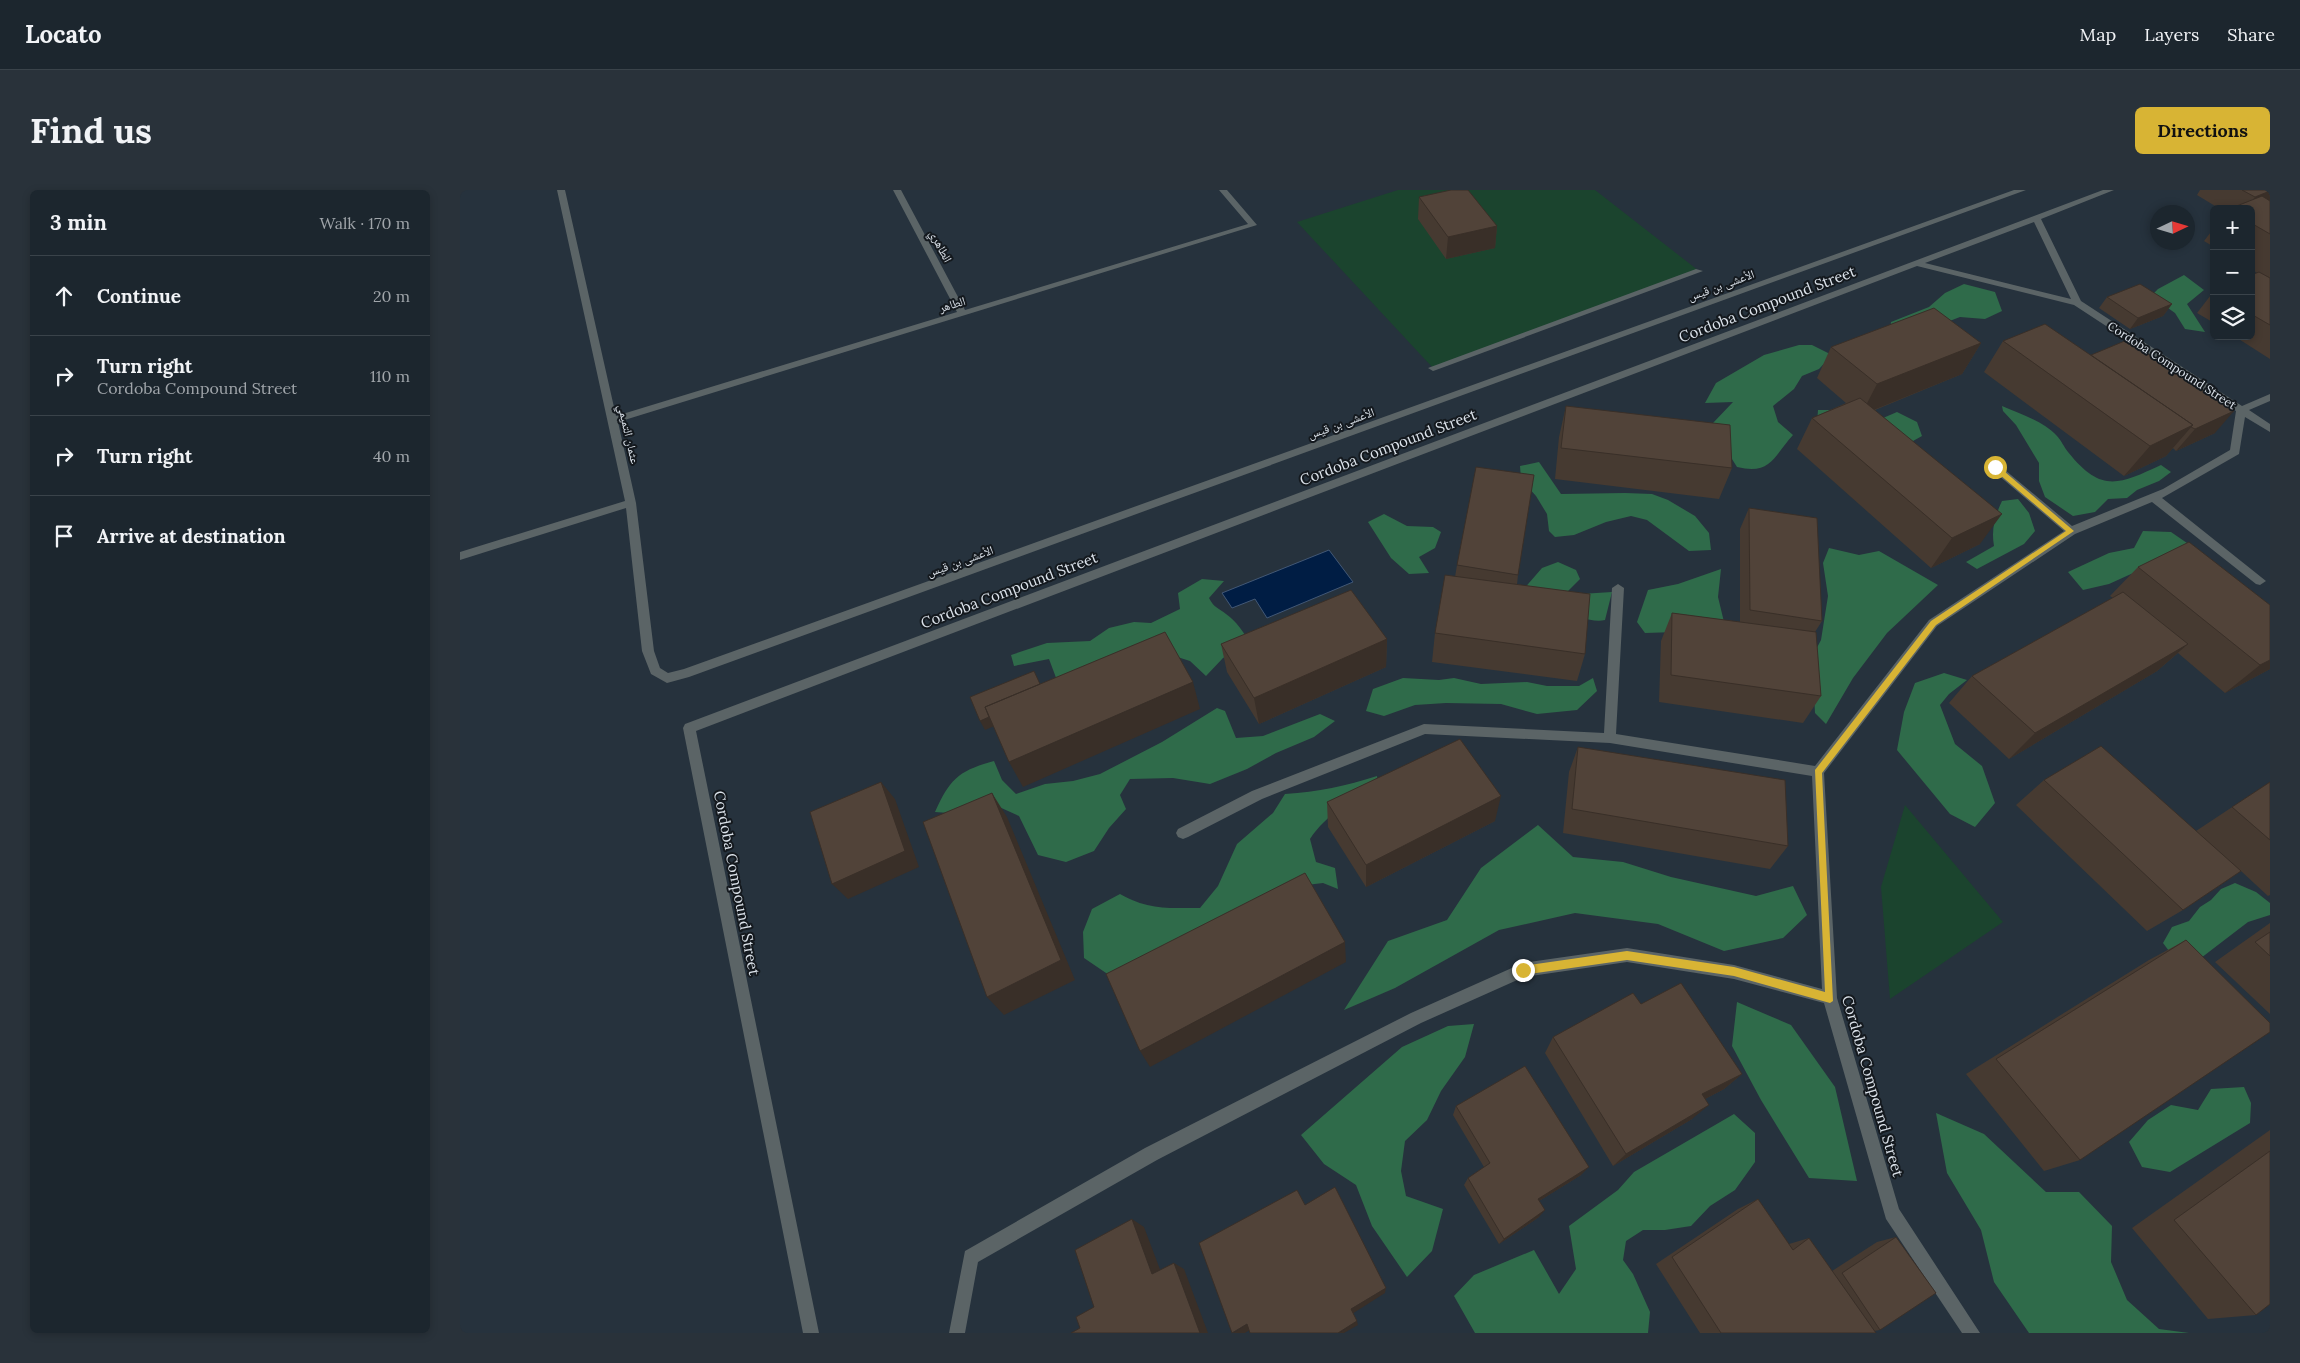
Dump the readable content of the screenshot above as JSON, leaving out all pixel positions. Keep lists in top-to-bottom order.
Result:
{
  "streets": {
    "street": [
      "الطاهري",
      "الأعشى بن قيس",
      "الطاهر",
      "Cordoba Compound Street",
      "عثمان التميمي"
    ]
  },
  "crossings": [
    ["الطاهري", "الطاهر"],
    ["الأعشى بن قيس", "عثمان التميمي"],
    ["الطاهر", "عثمان التميمي"]
  ],
  "north": "right",
  "page": {
    "header": "Locato",
    "nav": ["Map", "Layers", "Share"],
    "buttons": "Directions",
    "title": "Find us",
    "heading": ["3 min", "Walk · 170 m"],
    "map_buttons": ["+", "−"],
    "list": [
      ["Continue", "20 m"],
      ["Turn right", "Cordoba Compound Street", "110 m"],
      ["Turn right", "40 m"],
      "Arrive at destination"
    ]
  }
}
